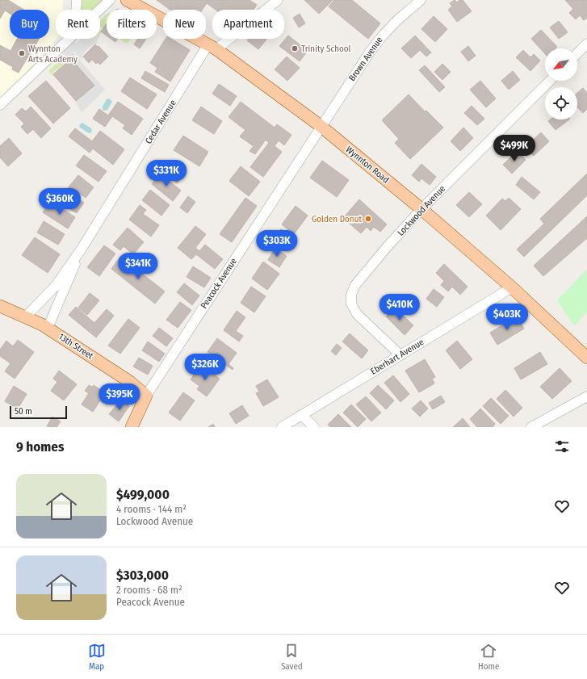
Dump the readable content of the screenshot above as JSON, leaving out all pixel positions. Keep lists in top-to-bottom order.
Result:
{
  "streets": {
    "main road": ["Wynnton Road", "Peacock Avenue", "13th Street"],
    "street": [
      "Brown Avenue",
      "Cedar Avenue",
      "Lockwood Avenue",
      "Eberhart Avenue"
    ]
  },
  "crossings": [
    ["Brown Avenue", "Wynnton Road"],
    ["Brown Avenue", "Peacock Avenue"],
    ["Cedar Avenue", "Wynnton Road"],
    ["Wynnton Road", "Lockwood Avenue"],
    ["Wynnton Road", "Peacock Avenue"],
    ["Wynnton Road", "Eberhart Avenue"],
    ["Lockwood Avenue", "Eberhart Avenue"],
    ["Peacock Avenue", "13th Street"]
  ],
  "places": ["Trinity School", "Wynnton Arts Academy", "Golden Donut"],
  "scale_bar": "50 m",
  "north": "bottom left",
  "page": {
    "chip": [
      "Buy",
      "Rent",
      "Filters",
      "New",
      "Apartment"
    ],
    "price": [
      "$499K",
      "$331K",
      "$360K",
      "$303K",
      "$341K",
      "$410K",
      "$403K",
      "$326K",
      "$395K"
    ],
    "scale": "50 m",
    "heading": "9 homes",
    "list": [
      {
        "name": "$499,000",
        "note": "4 rooms · 144 m² · Lockwood Avenue"
      },
      {
        "name": "$303,000",
        "note": "2 rooms · 68 m² · Peacock Avenue"
      }
    ],
    "tabs": ["Map", "Saved", "Home"]
  }
}
